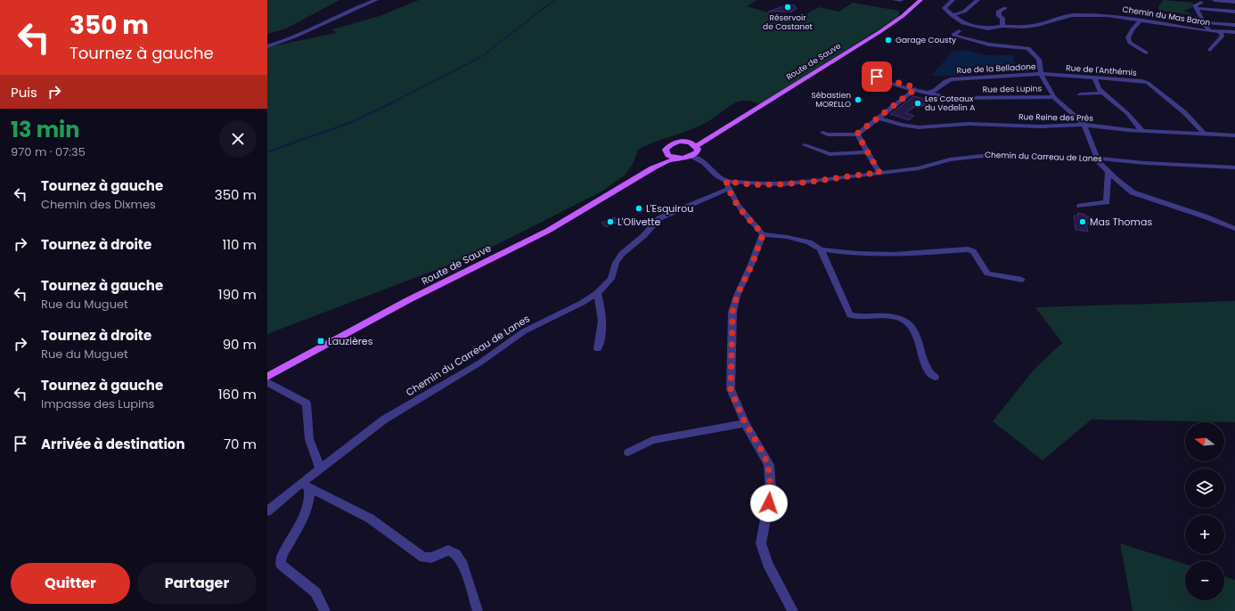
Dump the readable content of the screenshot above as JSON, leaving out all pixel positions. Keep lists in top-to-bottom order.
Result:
{
  "streets": {
    "main road": ["Route de Sauve"],
    "street": [
      "Chemin du Mas Baron",
      "Rue de la Belladone",
      "Rue de l'Anthémis",
      "Rue des Lupins",
      "Rue Reine des Prés",
      "Chemin du Carreau de Lanes"
    ]
  },
  "crossings": [
    ["Rue de la Belladone", "Rue de l'Anthémis"],
    ["Rue de la Belladone", "Rue des Lupins"],
    ["Rue de l'Anthémis", "Rue Reine des Prés"]
  ],
  "places": {
    "other": [
      "Réservoir de Castanet",
      "Garage Cousty",
      "Sébastien MORELLO",
      "Les Coteaux du Vedelin A",
      "L'Esquirou",
      "L'Olivette",
      "Mas Thomas"
    ],
    "transit": ["Lauzières"]
  },
  "north": "left",
  "page": {
    "turn": ["350 m", "Tournez à gauche"],
    "then": "Puis",
    "heading": ["13 min", "970 m · 07:35"],
    "list": [
      {
        "name": "Tournez à gauche",
        "note": "Chemin des Dixmes",
        "value": "350 m"
      },
      {
        "name": "Tournez à droite",
        "value": "110 m"
      },
      {
        "name": "Tournez à gauche",
        "note": "Rue du Muguet",
        "value": "190 m"
      },
      {
        "name": "Tournez à droite",
        "note": "Rue du Muguet",
        "value": "90 m"
      },
      {
        "name": "Tournez à gauche",
        "note": "Impasse des Lupins",
        "value": "160 m"
      },
      {
        "name": "Arrivée à destination",
        "value": "70 m"
      }
    ],
    "map_buttons": ["+", "−"],
    "buttons": ["Quitter", "Partager"]
  }
}
